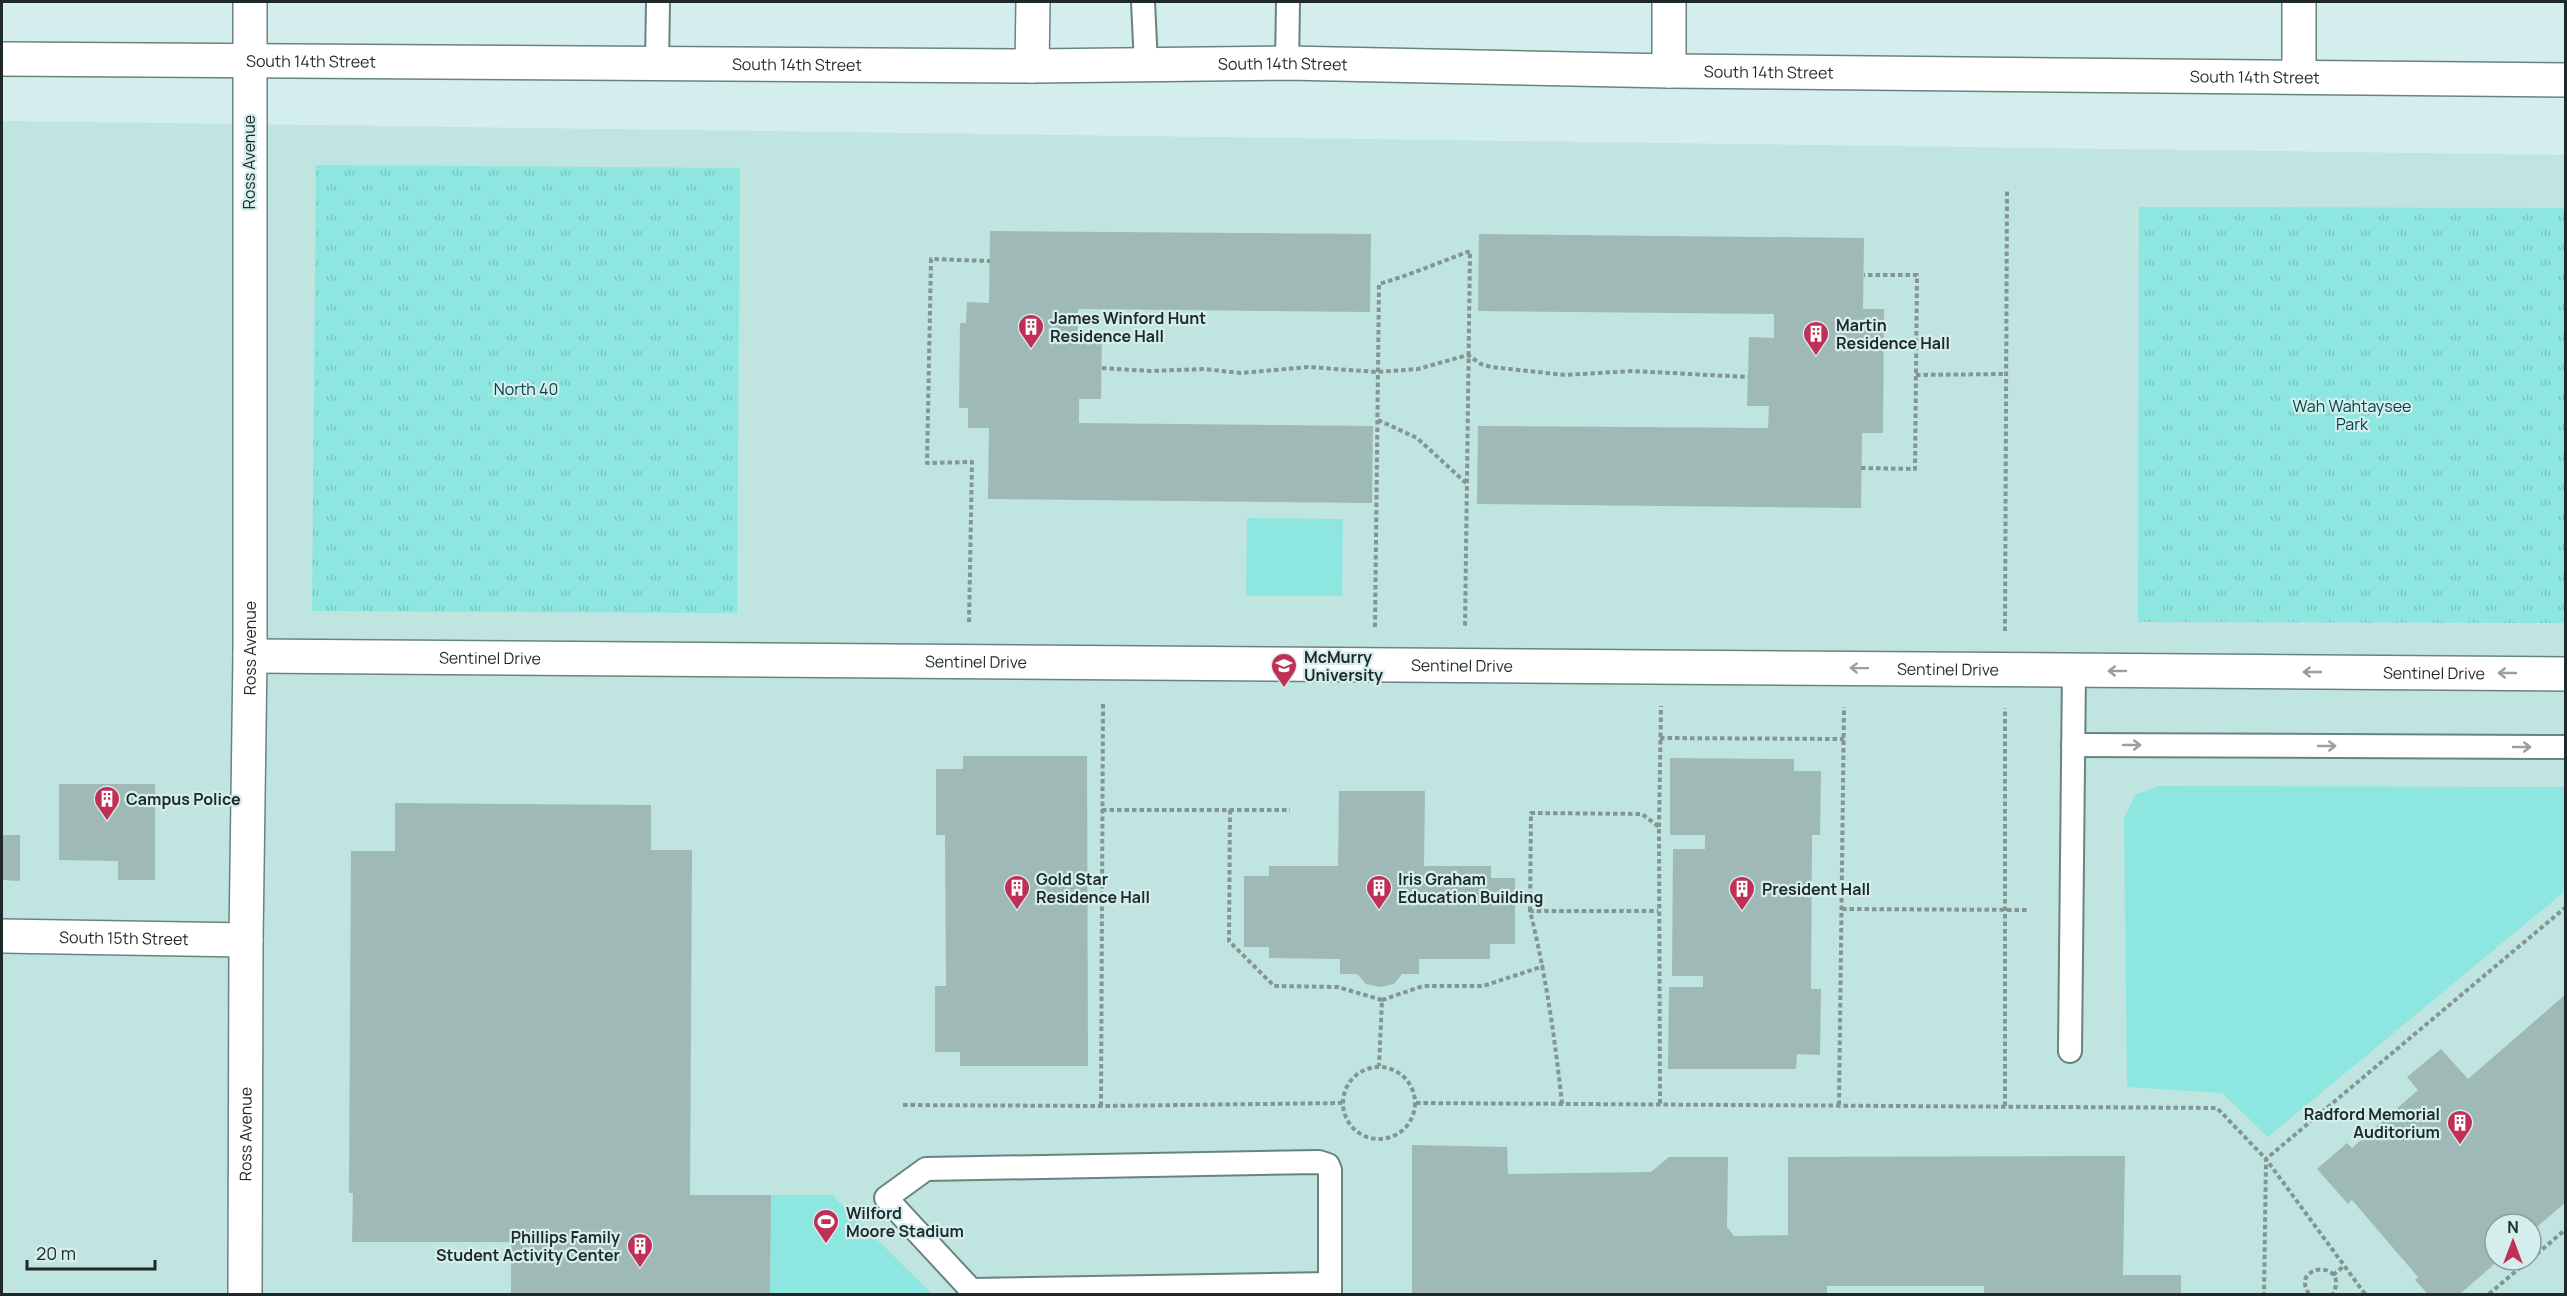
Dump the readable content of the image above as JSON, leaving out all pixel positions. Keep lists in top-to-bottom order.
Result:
{
  "streets": {
    "street": [
      "South 14th Street",
      "Ross Avenue",
      "Sentinel Drive",
      "South 15th Street"
    ]
  },
  "crossings": [
    ["South 14th Street", "Ross Avenue"],
    ["Ross Avenue", "Sentinel Drive"],
    ["Ross Avenue", "South 15th Street"]
  ],
  "parks": ["North 40", "Wah Wahtaysee Park"],
  "places": {
    "building": [
      "James Winford Hunt Residence Hall",
      "Martin Residence Hall",
      "Campus Police",
      "Gold Star Residence Hall",
      "Iris Graham Education Building",
      "President Hall",
      "Radford Memorial Auditorium",
      "Phillips Family Student Activity Center"
    ],
    "school or university": ["McMurry University"],
    "sports": ["Wilford Moore Stadium"]
  },
  "scale_bar": "20 m",
  "north": "top"
}
